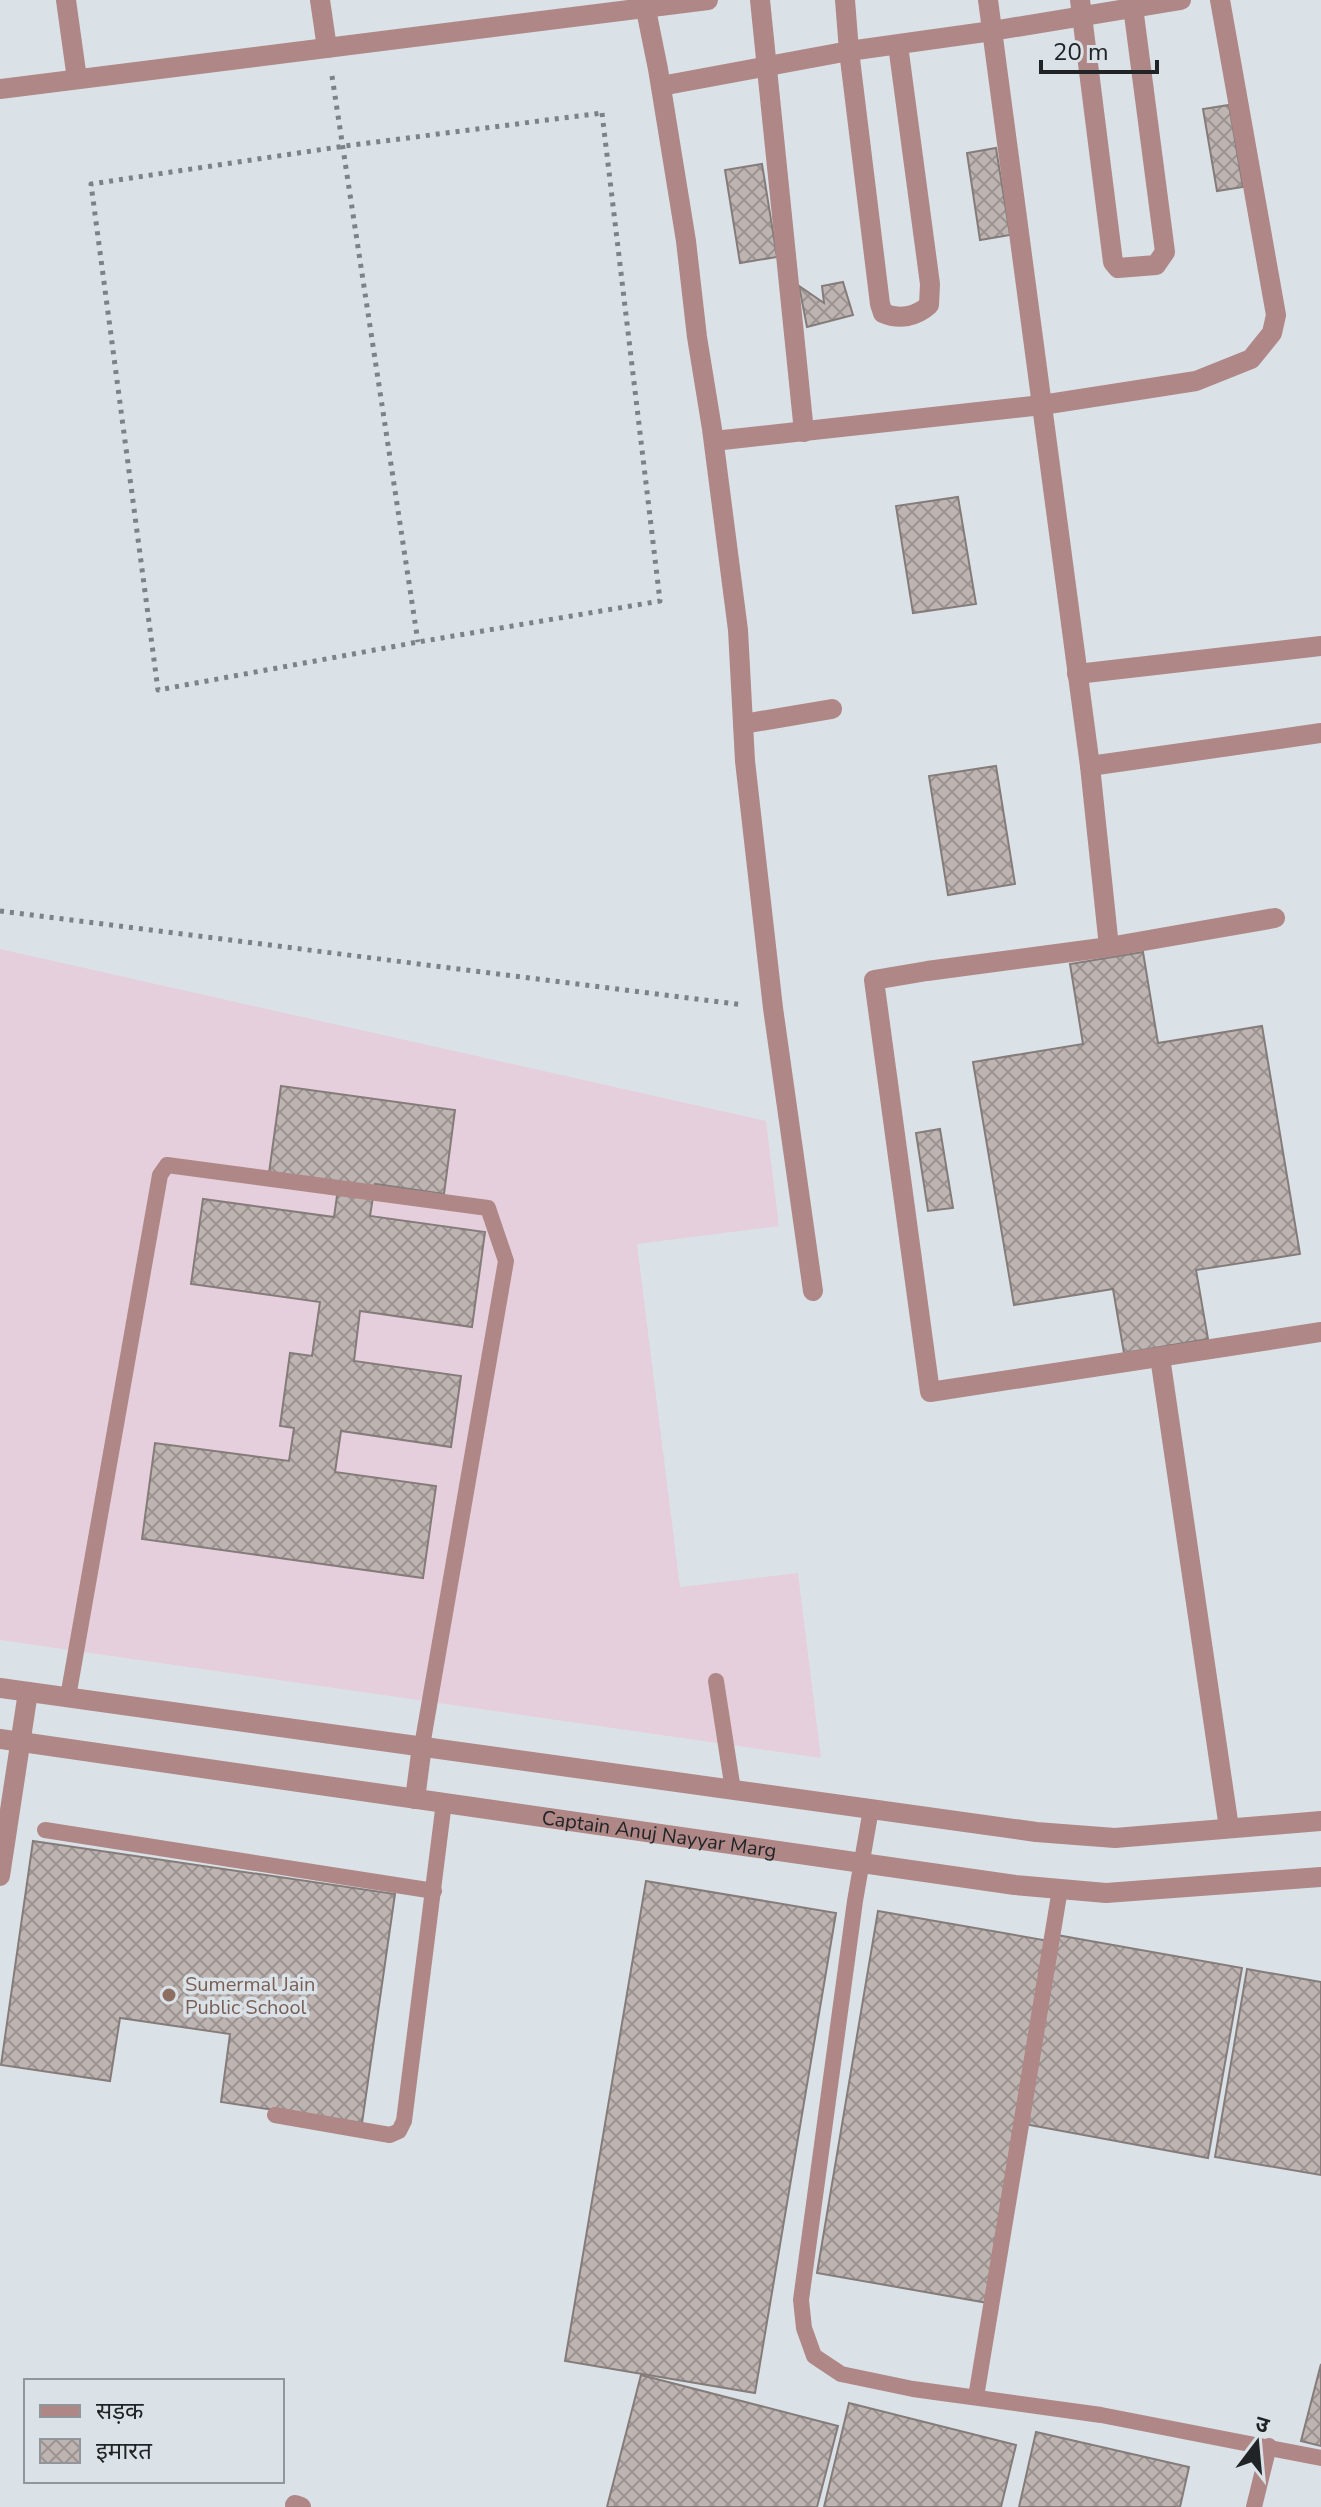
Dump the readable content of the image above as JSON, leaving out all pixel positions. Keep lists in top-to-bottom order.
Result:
{
  "streets": {
    "street": ["Captain Anuj Nayyar Marg"]
  },
  "places": ["Sumermal Jain Public School"],
  "legend": ["सड़क", "इमारत"],
  "scale_bar": "20 m",
  "north": "top"
}
